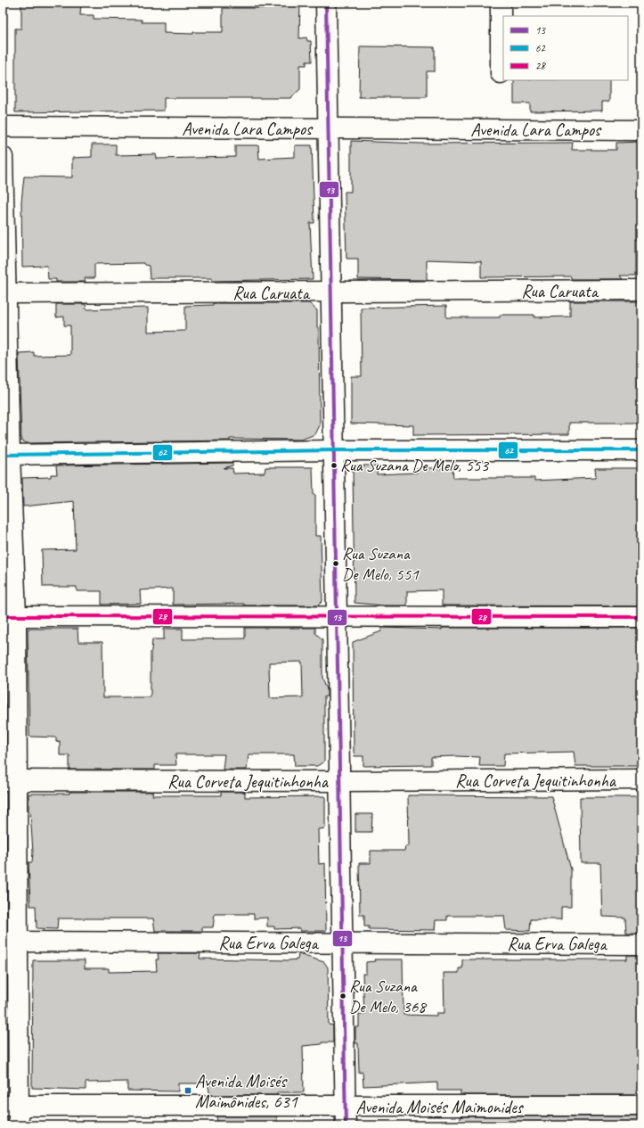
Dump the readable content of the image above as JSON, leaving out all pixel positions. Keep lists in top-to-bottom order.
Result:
{
  "streets": {
    "street": [
      "Avenida Lara Campos",
      "Rua Caruata",
      "Rua Corveta Jequitinhonha",
      "Rua Erva Galega",
      "Avenida Moisés Maimonides"
    ]
  },
  "places": {
    "other": ["Rua Suzana De Melo, 553", "Rua Suzana De Melo, 551", "Rua Suzana De Melo, 368"],
    "transit": ["Avenida Moisés Maimônides, 631"]
  },
  "lines": ["transit line 13", "transit line 62", "transit line 28"],
  "legend": ["13", "62", "28"]
}
